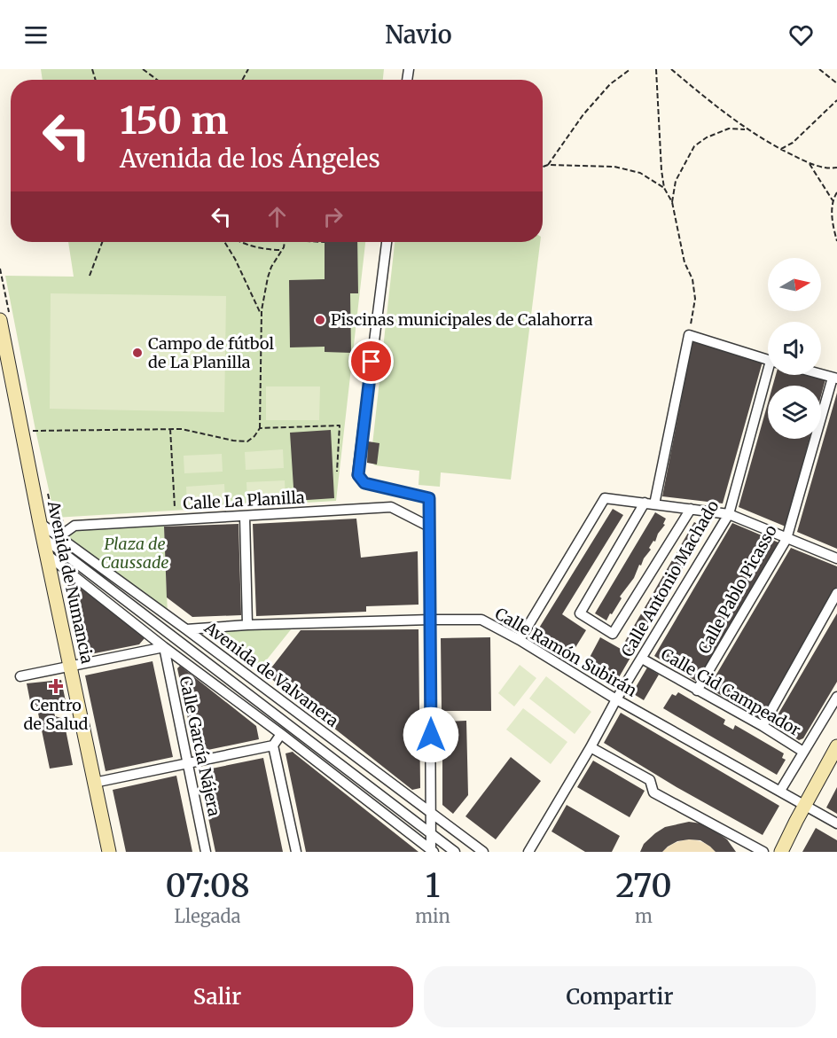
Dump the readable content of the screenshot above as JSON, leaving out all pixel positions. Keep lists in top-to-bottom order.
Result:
{
  "streets": {
    "street": [
      "Calle La Planilla",
      "Calle Antonio Machado",
      "Avenida de Numancia",
      "Calle Pablo Picasso",
      "Calle Ramón Subirán",
      "Avenida de Valvanera",
      "Calle Cid Campeador",
      "Calle García Nájera"
    ]
  },
  "crossings": [
    ["Calle La Planilla", "Avenida de Valvanera"],
    ["Calle Antonio Machado", "Calle Ramón Subirán"],
    ["Calle Antonio Machado", "Calle Cid Campeador"],
    ["Avenida de Numancia", "Avenida de Valvanera"],
    ["Calle Pablo Picasso", "Calle Cid Campeador"],
    ["Calle Ramón Subirán", "Avenida de Valvanera"]
  ],
  "parks": ["Plaza de Caussade"],
  "places": {
    "other": ["Piscinas municipales de Calahorra", "Campo de fútbol de La Planilla"],
    "health": ["Centro de Salud"]
  },
  "north": "right",
  "page": {
    "header": "Navio",
    "turn": ["150 m", "Avenida de los Ángeles"],
    "eta": [
      "07:08",
      "Llegada",
      "1",
      "min",
      "270",
      "m"
    ],
    "buttons": ["Salir", "Compartir"]
  }
}
